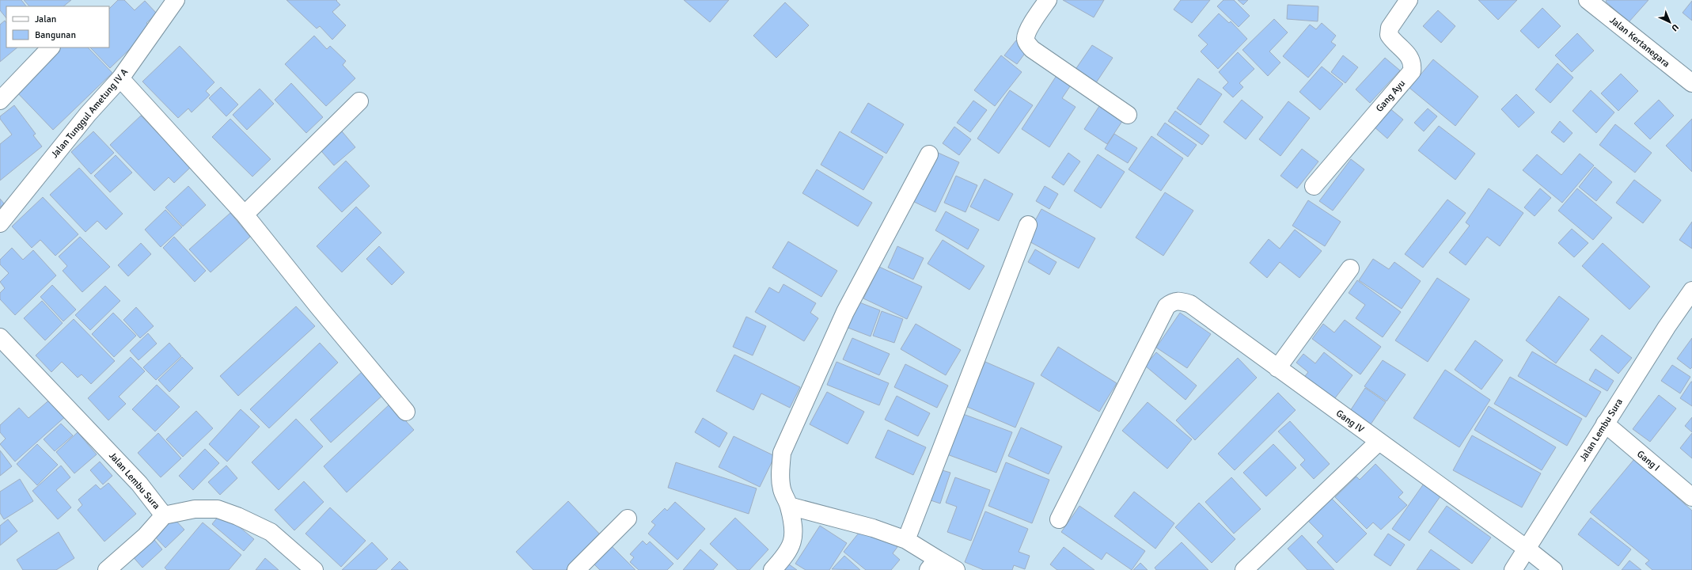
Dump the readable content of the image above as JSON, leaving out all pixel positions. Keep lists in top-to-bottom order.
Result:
{
  "streets": {
    "street": [
      "Jalan Kertanegara",
      "Gang Ayu",
      "Jalan Tunggul Ametung IV A",
      "Gang IV",
      "Jalan Lembu Sura",
      "Gang I"
    ]
  },
  "crossings": [
    ["Gang IV", "Jalan Lembu Sura"],
    ["Jalan Lembu Sura", "Gang I"]
  ],
  "legend": ["Jalan", "Bangunan"],
  "north": "bottom right"
}
